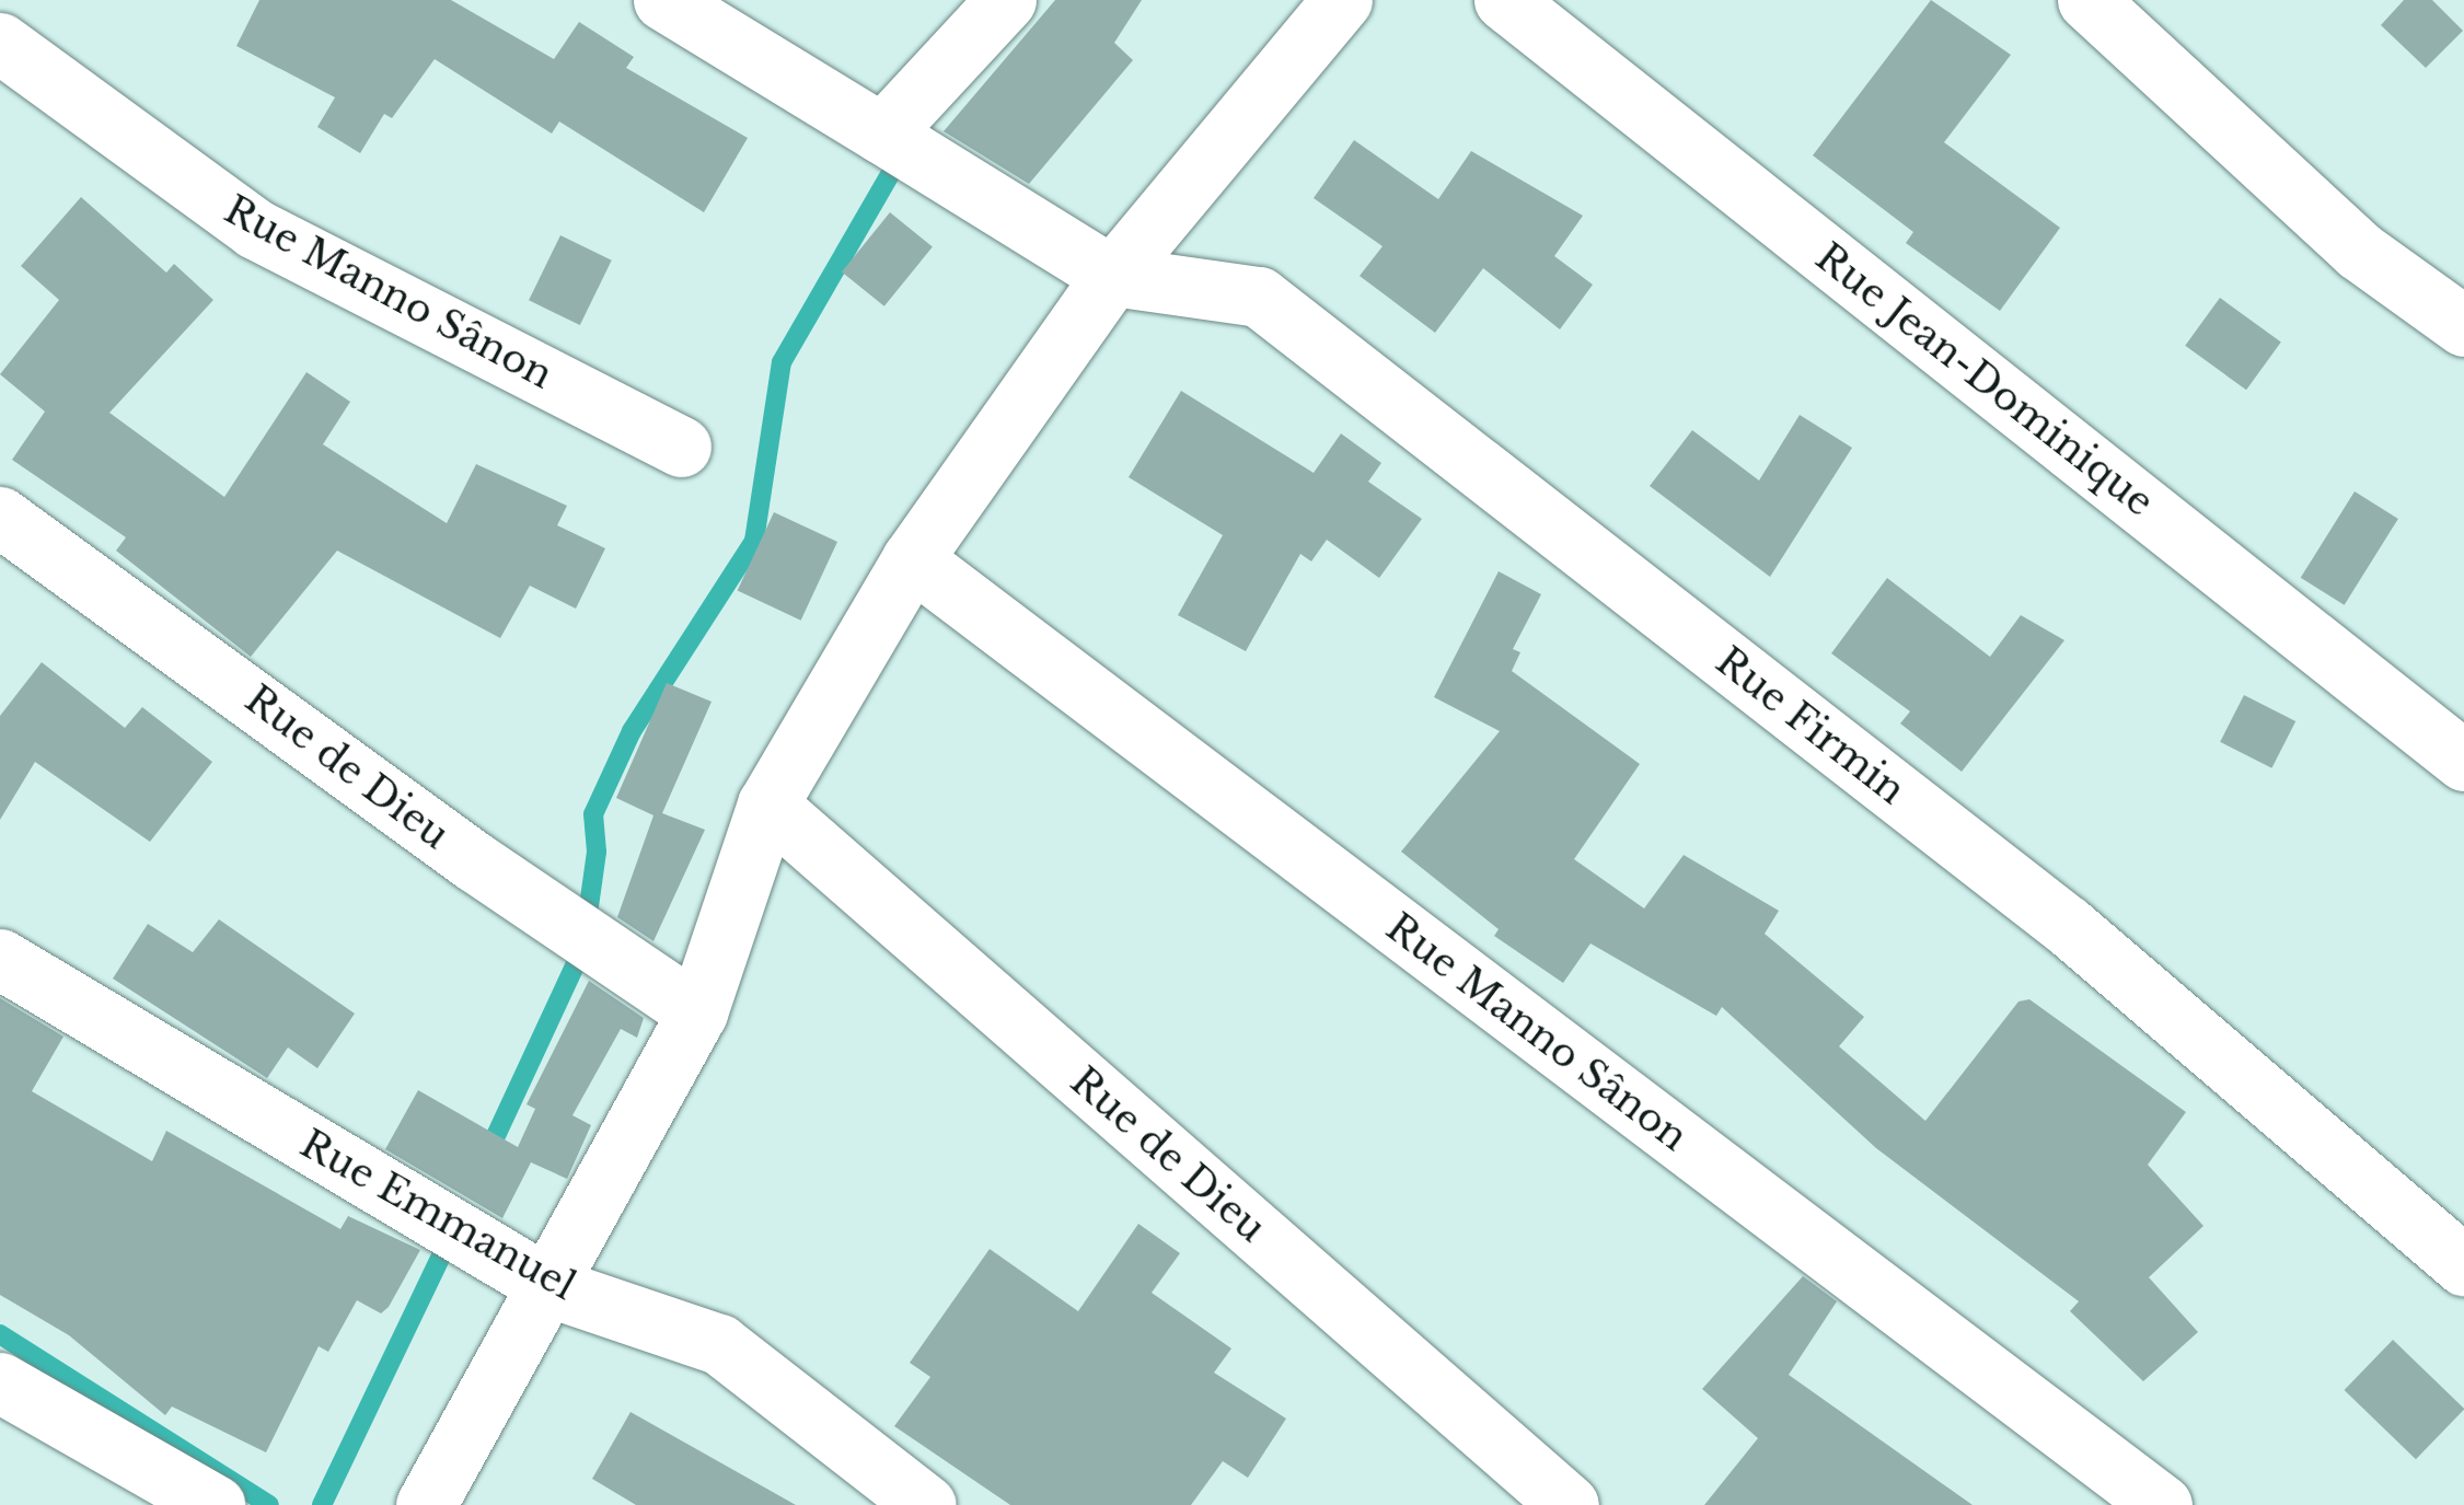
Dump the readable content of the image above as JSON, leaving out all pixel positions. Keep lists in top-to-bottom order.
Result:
{
  "streets": {
    "street": [
      "Rue Manno Sânon",
      "Rue Jean-Dominique",
      "Rue Firmin",
      "Rue de Dieu",
      "Rue Emmanuel"
    ]
  }
}
